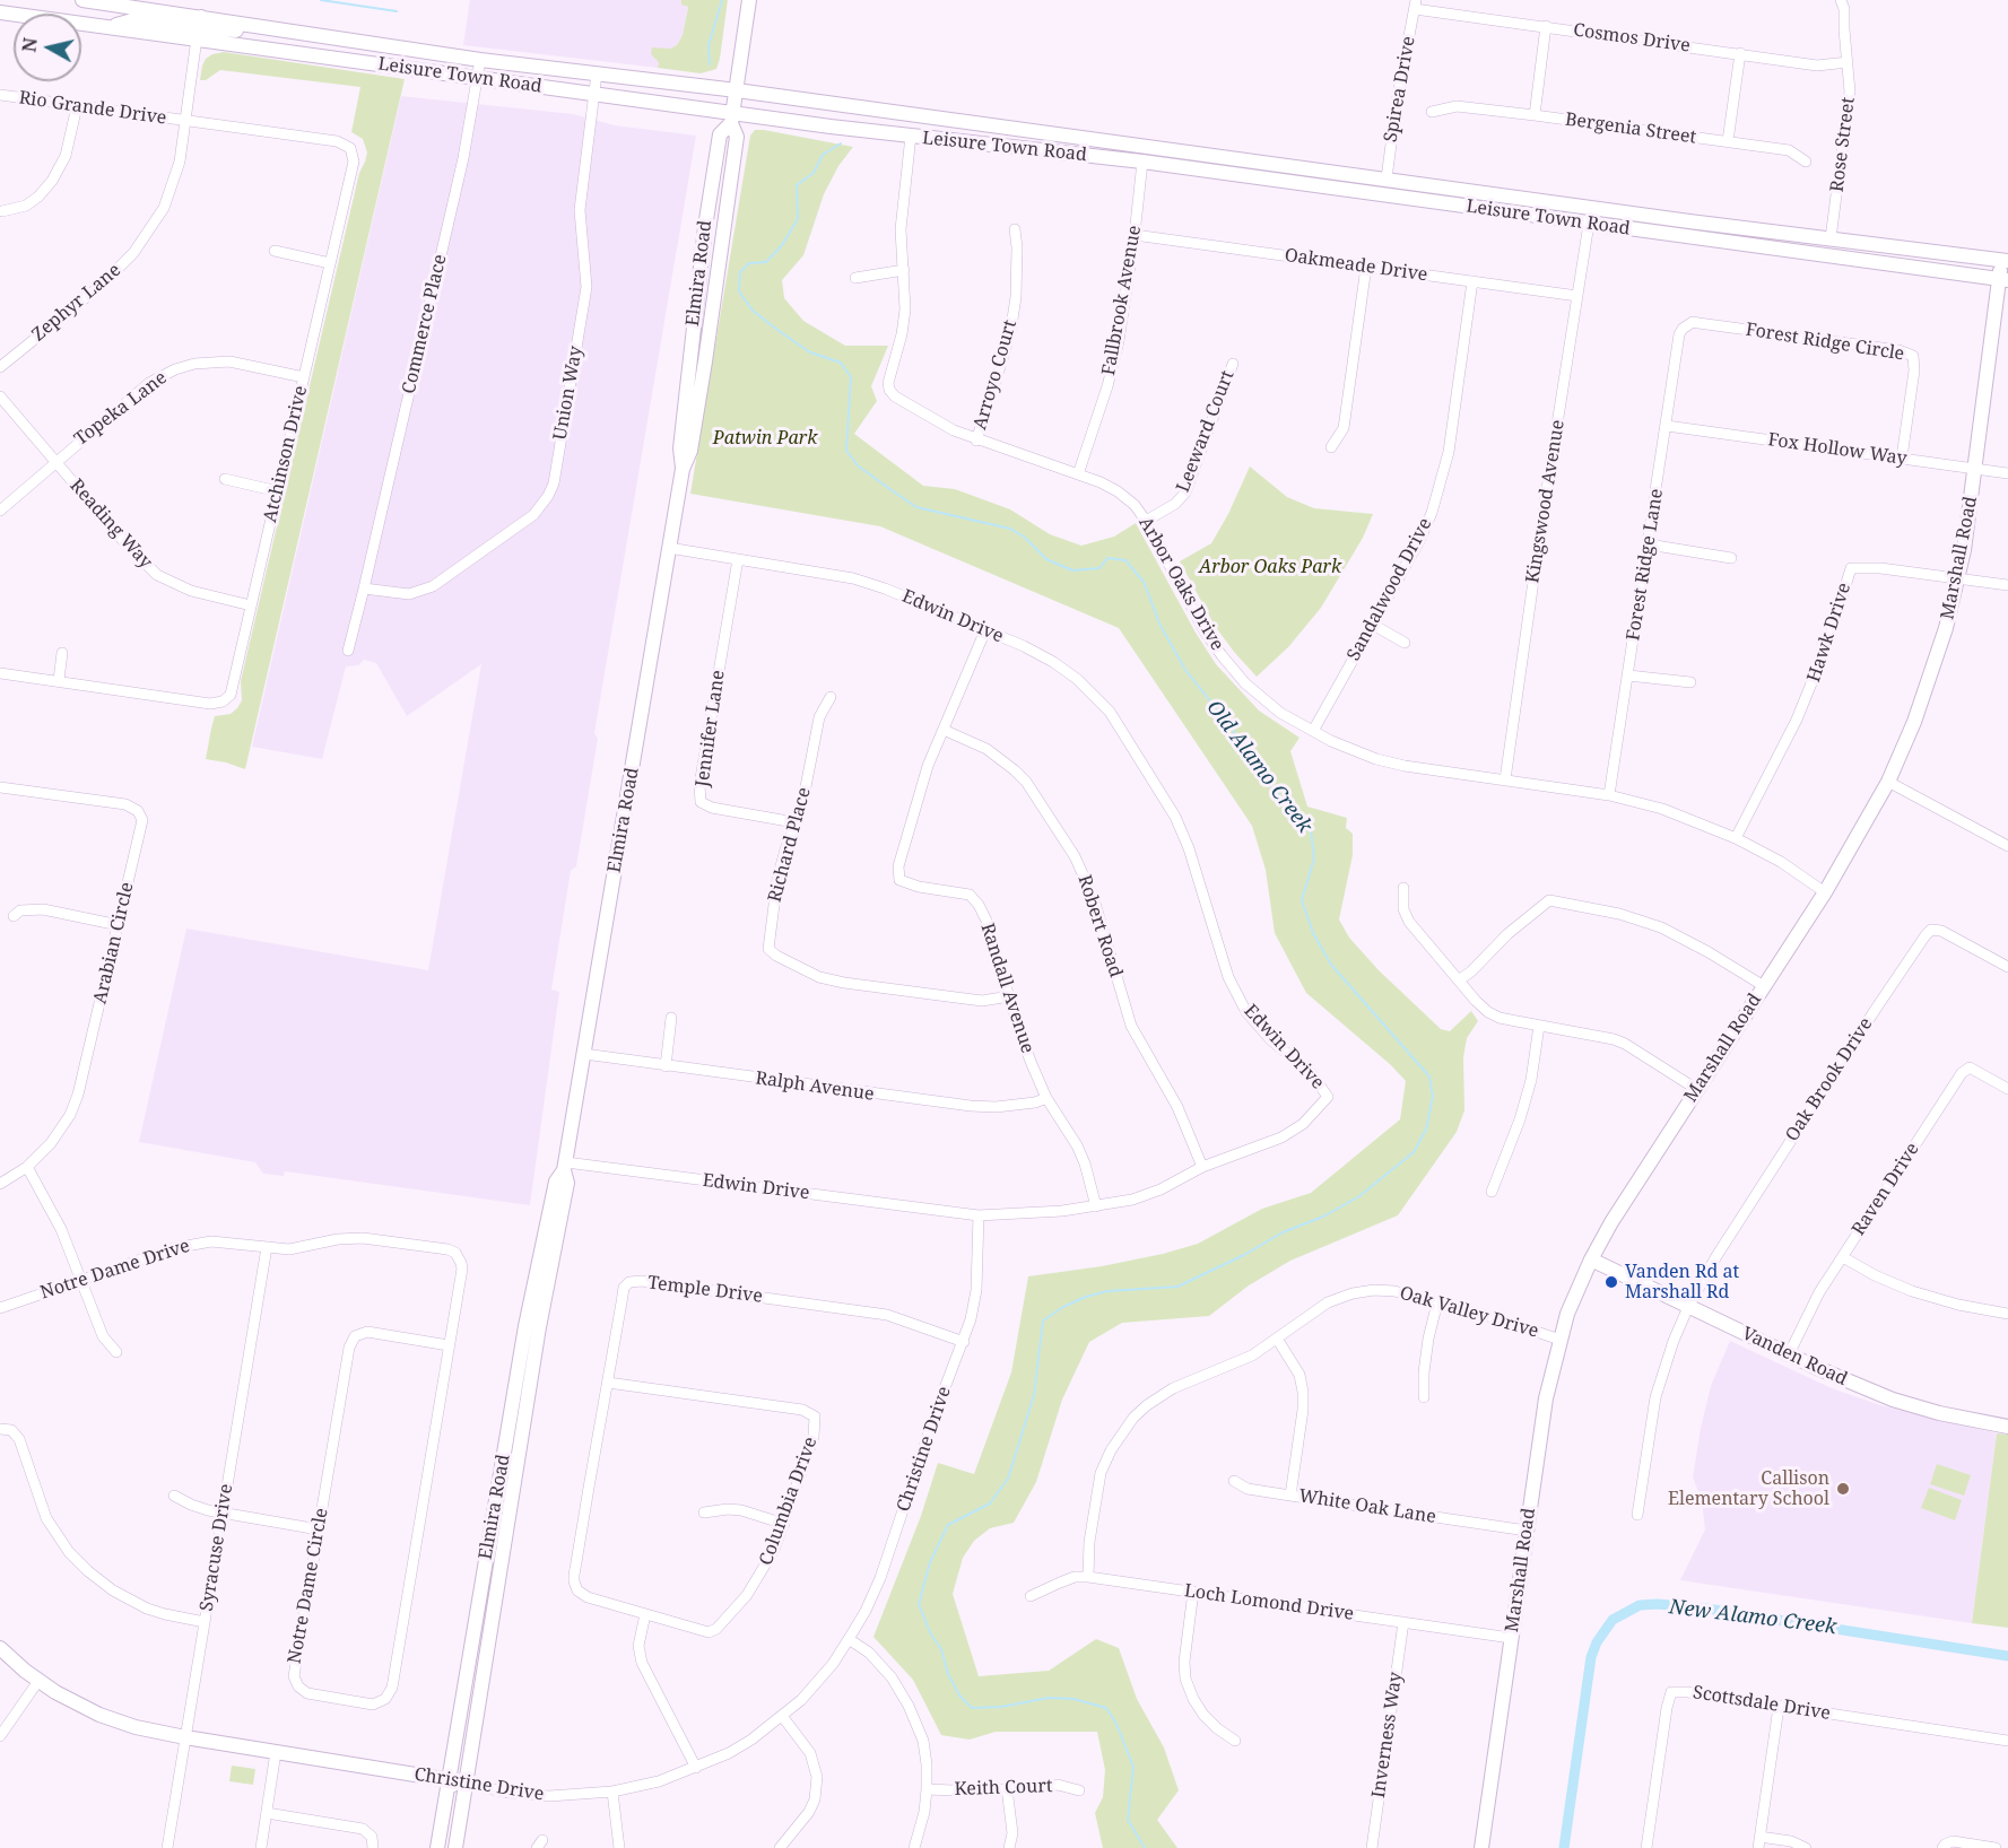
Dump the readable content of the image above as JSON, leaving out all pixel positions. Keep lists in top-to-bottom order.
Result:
{
  "streets": {
    "main road": [
      "Leisure Town Road",
      "Elmira Road",
      "Marshall Road",
      "Vanden Road",
      "Christine Drive"
    ],
    "street": [
      "Cosmos Drive",
      "Spirea Drive",
      "Rio Grande Drive",
      "Bergenia Street",
      "Rose Street",
      "Oakmeade Drive",
      "Fallbrook Avenue",
      "Zephyr Lane",
      "Commerce Place",
      "Forest Ridge Circle",
      "Arroyo Court",
      "Union Way",
      "Topeka Lane",
      "Leeward Court",
      "Fox Hollow Way",
      "Atchinson Drive",
      "Kingswood Avenue",
      "Reading Way",
      "Forest Ridge Lane",
      "Arbor Oaks Drive",
      "Sandalwood Drive",
      "Edwin Drive",
      "Hawk Drive",
      "Jennifer Lane",
      "Richard Place",
      "Robert Road",
      "Arabian Circle",
      "Randall Avenue",
      "Oak Brook Drive",
      "Ralph Avenue",
      "Raven Drive",
      "Notre Dame Drive",
      "Temple Drive",
      "Oak Valley Drive",
      "Columbia Drive",
      "White Oak Lane",
      "Syracuse Drive",
      "Notre Dame Circle",
      "Loch Lomond Drive",
      "Scottsdale Drive",
      "Inverness Way",
      "Keith Court"
    ]
  },
  "crossings": [
    ["Cosmos Drive", "Spirea Drive"],
    ["Cosmos Drive", "Rose Street"],
    ["Leisure Town Road", "Spirea Drive"],
    ["Leisure Town Road", "Rose Street"],
    ["Leisure Town Road", "Elmira Road"],
    ["Leisure Town Road", "Fallbrook Avenue"],
    ["Leisure Town Road", "Zephyr Lane"],
    ["Leisure Town Road", "Commerce Place"],
    ["Leisure Town Road", "Union Way"],
    ["Leisure Town Road", "Kingswood Avenue"],
    ["Leisure Town Road", "Marshall Road"],
    ["Leisure Town Road", "Arbor Oaks Drive"],
    ["Rio Grande Drive", "Zephyr Lane"],
    ["Rio Grande Drive", "Atchinson Drive"],
    ["Oakmeade Drive", "Fallbrook Avenue"],
    ["Oakmeade Drive", "Kingswood Avenue"],
    ["Oakmeade Drive", "Sandalwood Drive"],
    ["Elmira Road", "Edwin Drive"],
    ["Elmira Road", "Ralph Avenue"],
    ["Elmira Road", "Christine Drive"],
    ["Fallbrook Avenue", "Arbor Oaks Drive"],
    ["Zephyr Lane", "Atchinson Drive"],
    ["Commerce Place", "Union Way"],
    ["Forest Ridge Circle", "Fox Hollow Way"],
    ["Forest Ridge Circle", "Forest Ridge Lane"],
    ["Arroyo Court", "Arbor Oaks Drive"],
    ["Topeka Lane", "Atchinson Drive"],
    ["Topeka Lane", "Reading Way"],
    ["Leeward Court", "Arbor Oaks Drive"],
    ["Fox Hollow Way", "Marshall Road"],
    ["Fox Hollow Way", "Forest Ridge Lane"],
    ["Atchinson Drive", "Reading Way"],
    ["Kingswood Avenue", "Arbor Oaks Drive"],
    ["Marshall Road", "Arbor Oaks Drive"],
    ["Marshall Road", "Hawk Drive"],
    ["Marshall Road", "Oak Valley Drive"],
    ["Marshall Road", "Vanden Road"],
    ["Marshall Road", "White Oak Lane"],
    ["Marshall Road", "Loch Lomond Drive"],
    ["Forest Ridge Lane", "Arbor Oaks Drive"],
    ["Arbor Oaks Drive", "Sandalwood Drive"],
    ["Arbor Oaks Drive", "Hawk Drive"],
    ["Edwin Drive", "Jennifer Lane"],
    ["Edwin Drive", "Robert Road"],
    ["Edwin Drive", "Randall Avenue"],
    ["Edwin Drive", "Christine Drive"],
    ["Jennifer Lane", "Richard Place"],
    ["Richard Place", "Randall Avenue"],
    ["Robert Road", "Randall Avenue"],
    ["Randall Avenue", "Ralph Avenue"],
    ["Oak Brook Drive", "Vanden Road"],
    ["Raven Drive", "Vanden Road"],
    ["Notre Dame Drive", "Syracuse Drive"],
    ["Notre Dame Drive", "Notre Dame Circle"],
    ["Temple Drive", "Christine Drive"],
    ["Temple Drive", "Columbia Drive"],
    ["Oak Valley Drive", "White Oak Lane"],
    ["Oak Valley Drive", "Loch Lomond Drive"],
    ["Christine Drive", "Syracuse Drive"],
    ["Loch Lomond Drive", "Inverness Way"]
  ],
  "water": ["Old Alamo Creek", "New Alamo Creek"],
  "parks": ["Patwin Park", "Arbor Oaks Park"],
  "places": ["Vanden Rd at Marshall Rd", "Callison Elementary School"],
  "north": "left"
}
